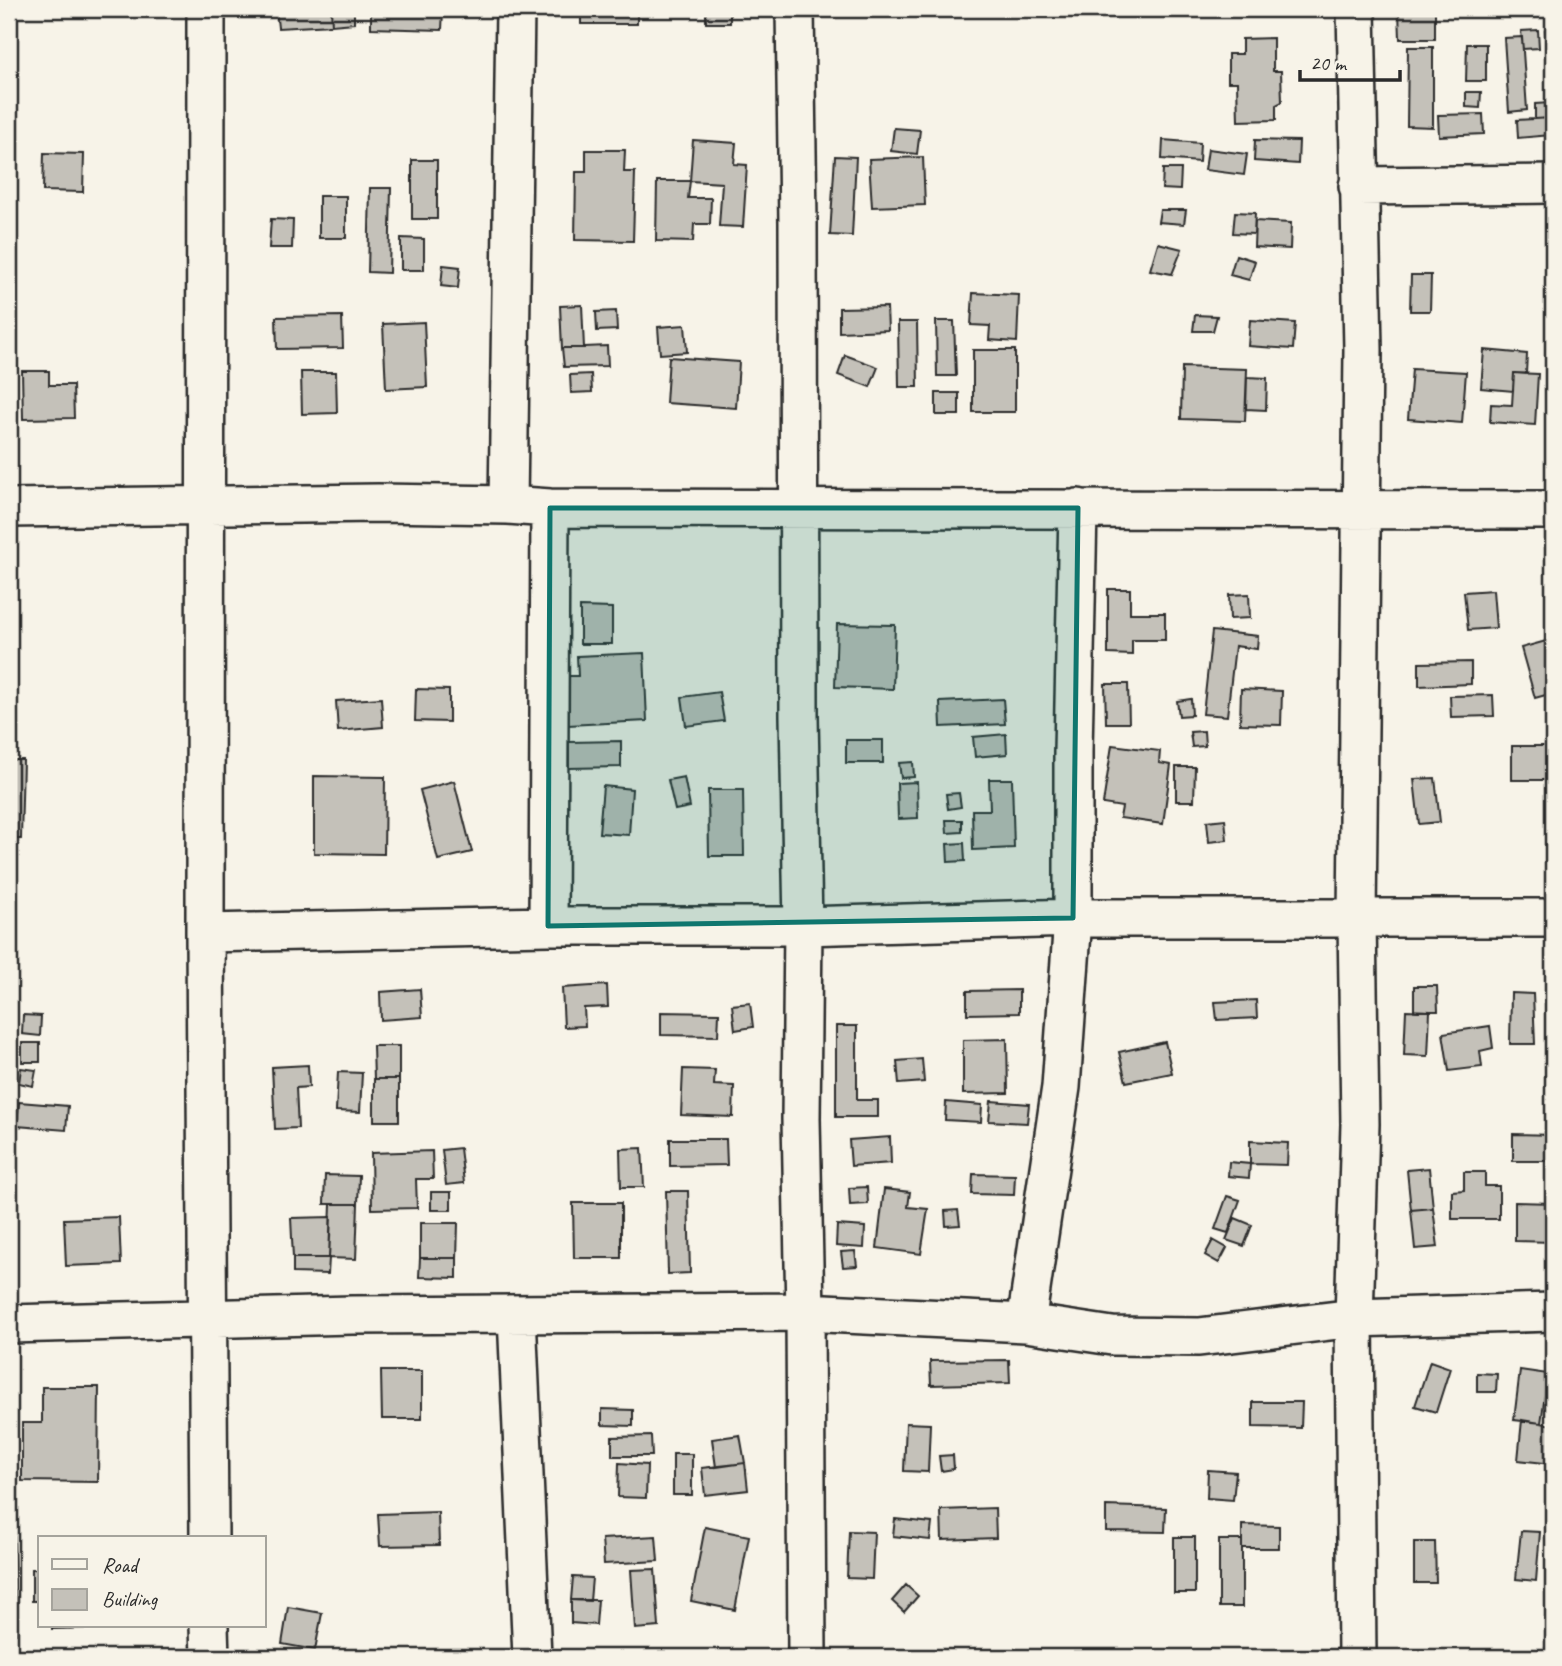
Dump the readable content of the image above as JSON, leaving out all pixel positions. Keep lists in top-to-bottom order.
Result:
{
  "legend": ["Road", "Building"],
  "scale_bar": "20 m"
}
